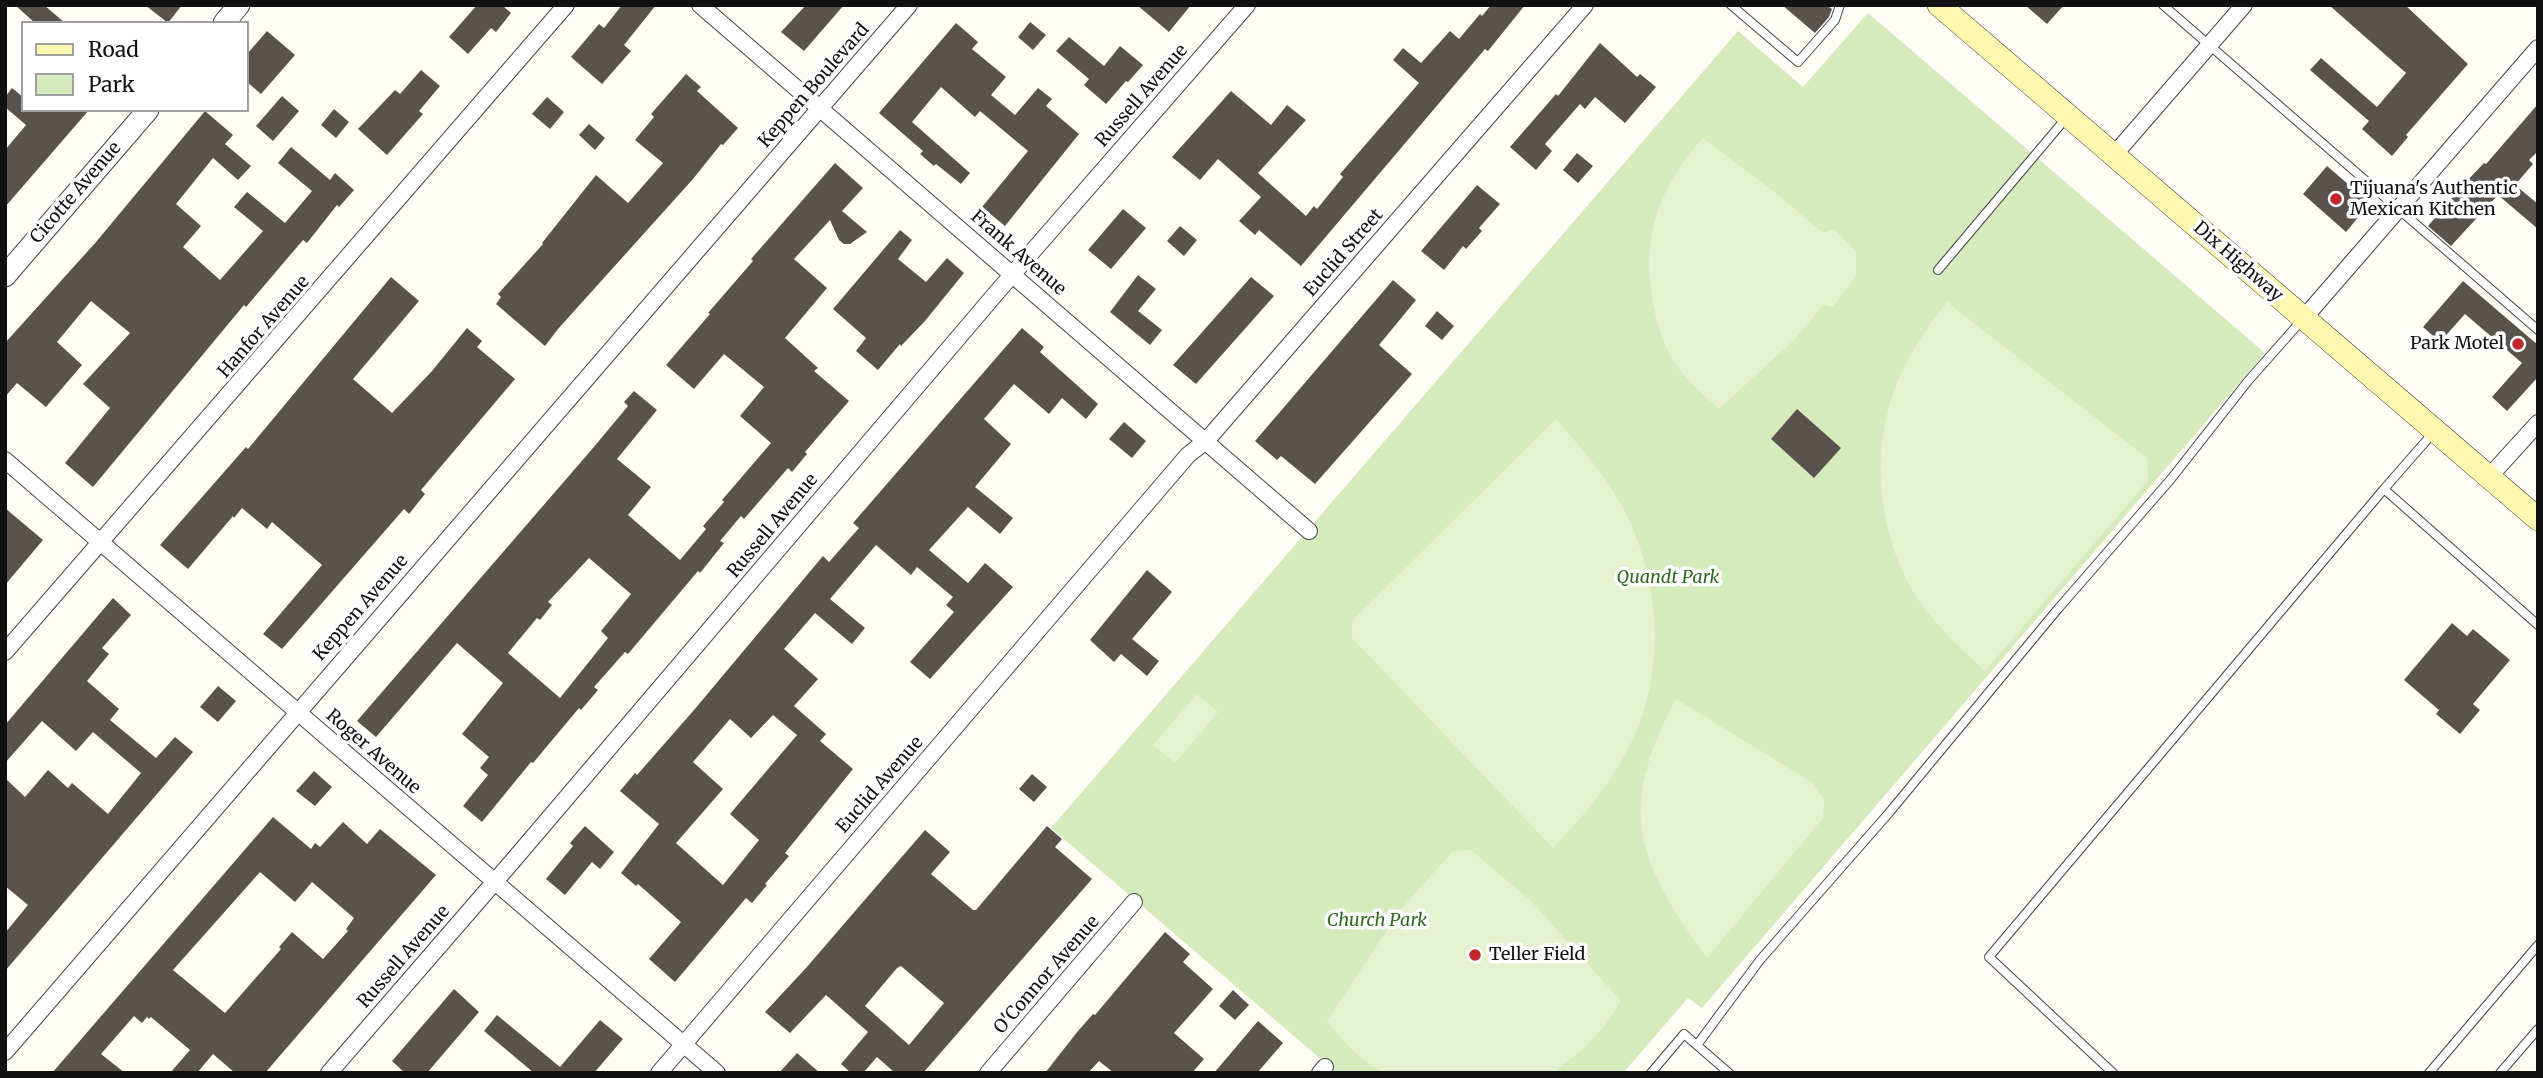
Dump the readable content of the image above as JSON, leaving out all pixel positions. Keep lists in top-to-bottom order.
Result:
{
  "streets": {
    "main road": ["Dix Highway"],
    "street": [
      "Keppen Boulevard",
      "Russell Avenue",
      "Cicotte Avenue",
      "Frank Avenue",
      "Euclid Street",
      "Hanfor Avenue",
      "Keppen Avenue",
      "Roger Avenue",
      "Euclid Avenue",
      "O'Connor Avenue"
    ]
  },
  "crossings": [
    ["Keppen Boulevard", "Frank Avenue"],
    ["Keppen Boulevard", "Keppen Avenue"],
    ["Russell Avenue", "Frank Avenue"],
    ["Russell Avenue", "Roger Avenue"],
    ["Frank Avenue", "Euclid Street"],
    ["Euclid Street", "Euclid Avenue"],
    ["Hanfor Avenue", "Roger Avenue"],
    ["Keppen Avenue", "Roger Avenue"],
    ["Roger Avenue", "Euclid Avenue"]
  ],
  "parks": ["Quandt Park", "Church Park"],
  "places": ["Tijuana's Authentic Mexican Kitchen", "Park Motel", "Teller Field"],
  "legend": ["Road", "Park"]
}
